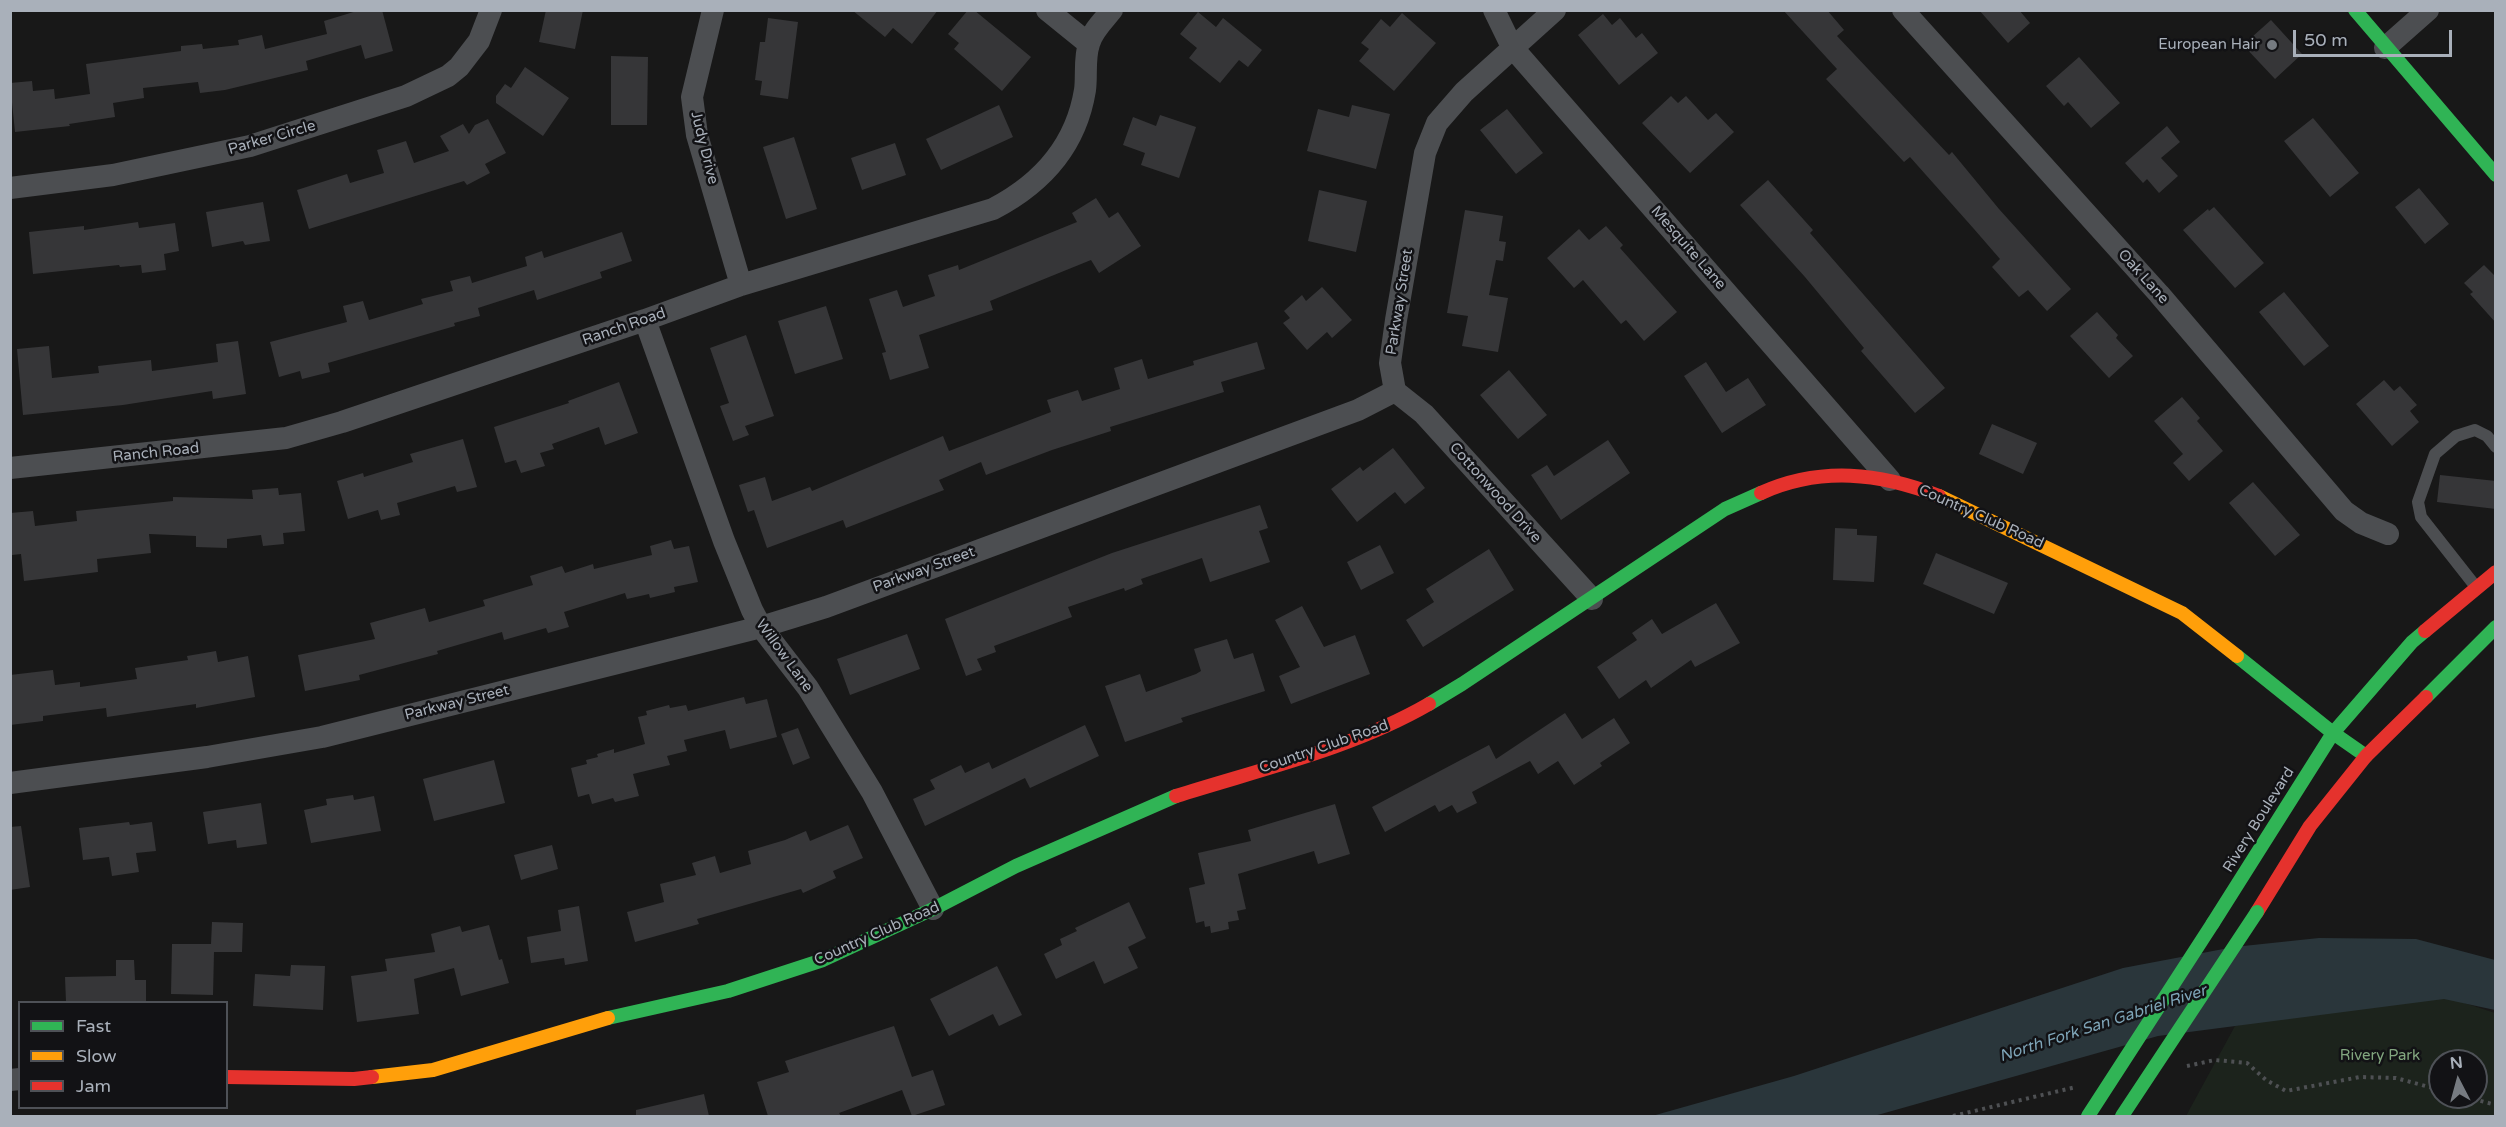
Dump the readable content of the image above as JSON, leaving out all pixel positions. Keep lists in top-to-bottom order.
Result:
{
  "streets": {
    "street": [
      "Parker Circle",
      "Judy Drive",
      "Mesquite Lane",
      "Oak Lane",
      "Parkway Street",
      "Ranch Road",
      "Cottonwood Drive",
      "Country Club Road",
      "Willow Lane",
      "Rivery Boulevard"
    ]
  },
  "crossings": [
    ["Judy Drive", "Ranch Road"],
    ["Mesquite Lane", "Parkway Street"],
    ["Mesquite Lane", "Country Club Road"],
    ["Parkway Street", "Cottonwood Drive"],
    ["Parkway Street", "Willow Lane"],
    ["Ranch Road", "Willow Lane"],
    ["Cottonwood Drive", "Country Club Road"],
    ["Country Club Road", "Willow Lane"],
    ["Country Club Road", "Rivery Boulevard"]
  ],
  "water": ["North Fork San Gabriel River"],
  "parks": ["Rivery Park"],
  "places": ["European Hair"],
  "legend": ["Fast", "Slow", "Jam"],
  "scale_bar": "50 m",
  "north": "top"
}
